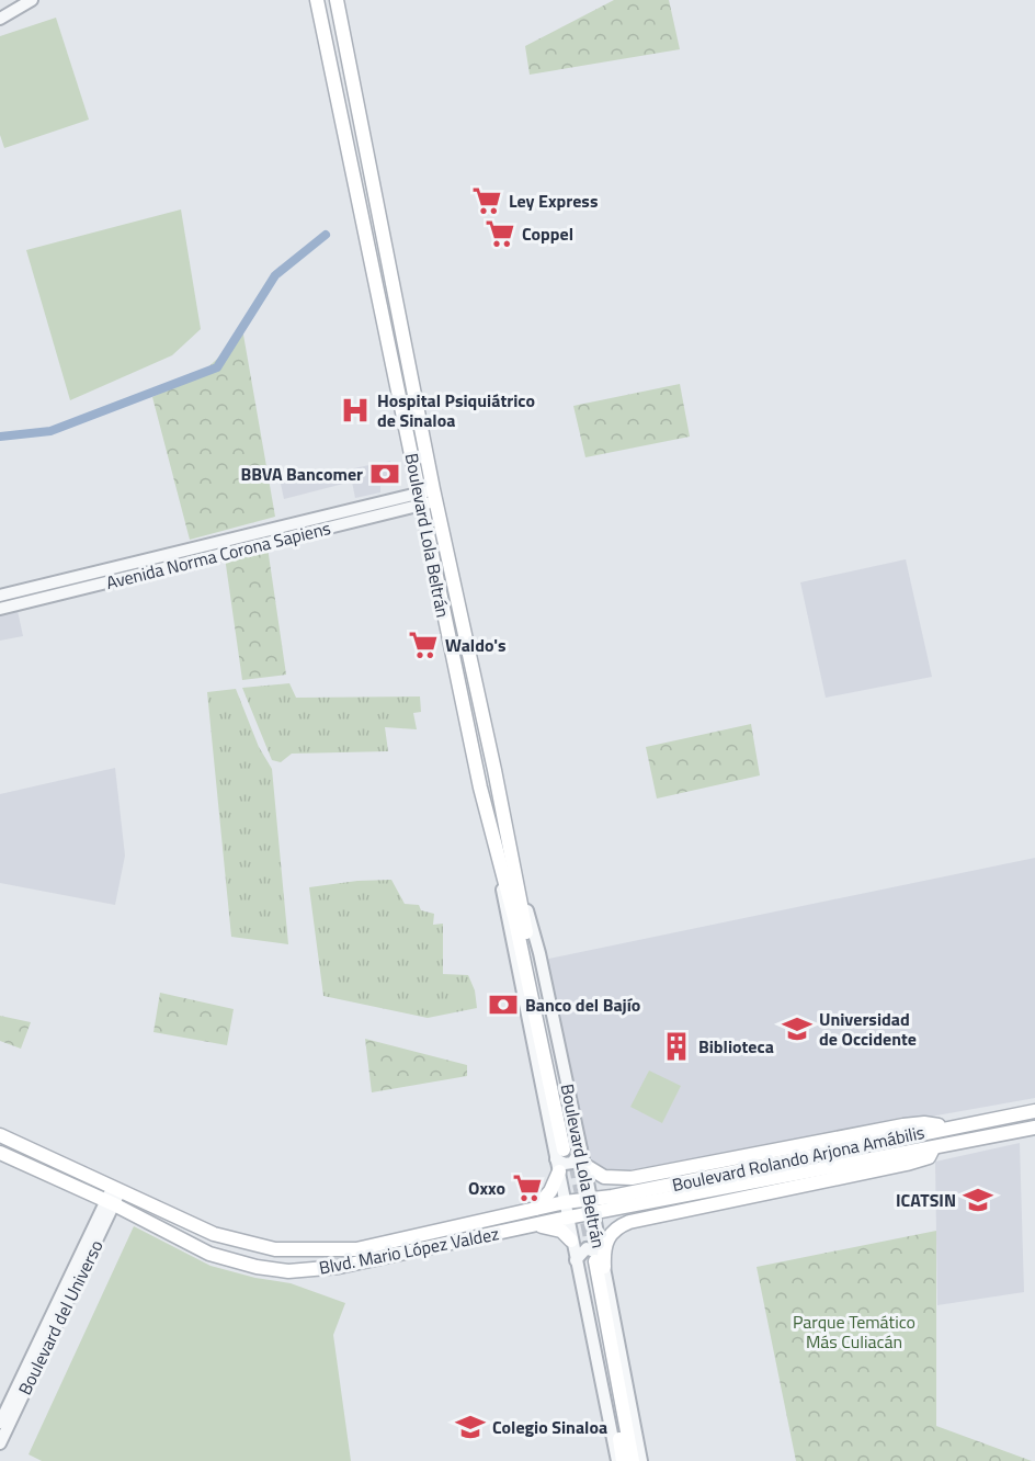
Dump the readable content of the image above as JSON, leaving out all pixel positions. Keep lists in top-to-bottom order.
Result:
{
  "streets": {
    "main road": ["Boulevard Lola Beltrán", "Boulevard Rolando Arjona Amábilis", "Blvd. Mario López Valdez"],
    "street": ["Avenida Norma Corona Sapiens", "Boulevard del Universo"]
  },
  "crossings": [
    ["Boulevard Lola Beltrán", "Avenida Norma Corona Sapiens"],
    ["Boulevard Lola Beltrán", "Boulevard Rolando Arjona Amábilis"],
    ["Boulevard Lola Beltrán", "Blvd. Mario López Valdez"],
    ["Boulevard Rolando Arjona Amábilis", "Blvd. Mario López Valdez"],
    ["Blvd. Mario López Valdez", "Boulevard del Universo"]
  ],
  "parks": ["Parque Temático Más Culiacán"],
  "places": {
    "supermarket": [
      "Ley Express",
      "Coppel",
      "Waldo's",
      "Oxxo"
    ],
    "hospital": ["Hospital Psiquiátrico de Sinaloa"],
    "bank": ["BBVA Bancomer", "Banco del Bajío"],
    "school or university": ["Universidad de Occidente", "ICATSIN", "Colegio Sinaloa"],
    "building": ["Biblioteca"]
  }
}
